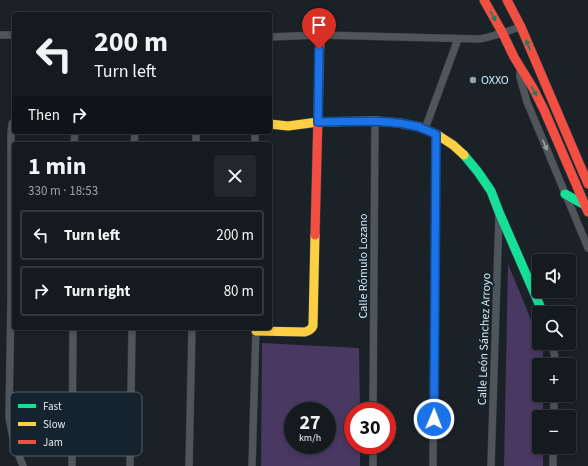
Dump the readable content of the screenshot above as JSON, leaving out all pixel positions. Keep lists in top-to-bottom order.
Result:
{
  "streets": {
    "street": ["Calle Rómulo Lozano", "Calle León Sánchez Arroyo"]
  },
  "places": ["OXXO"],
  "legend": ["Fast", "Slow", "Jam"],
  "page": {
    "turn": ["200 m", "Turn left"],
    "then": "Then",
    "heading": ["1 min", "330 m · 18:53"],
    "list": [
      {
        "name": "Turn left",
        "value": "200 m"
      },
      {
        "name": "Turn right",
        "value": "80 m"
      }
    ],
    "map_buttons": ["+", "−"],
    "speed": "27 km/h",
    "limit": "30"
  }
}
